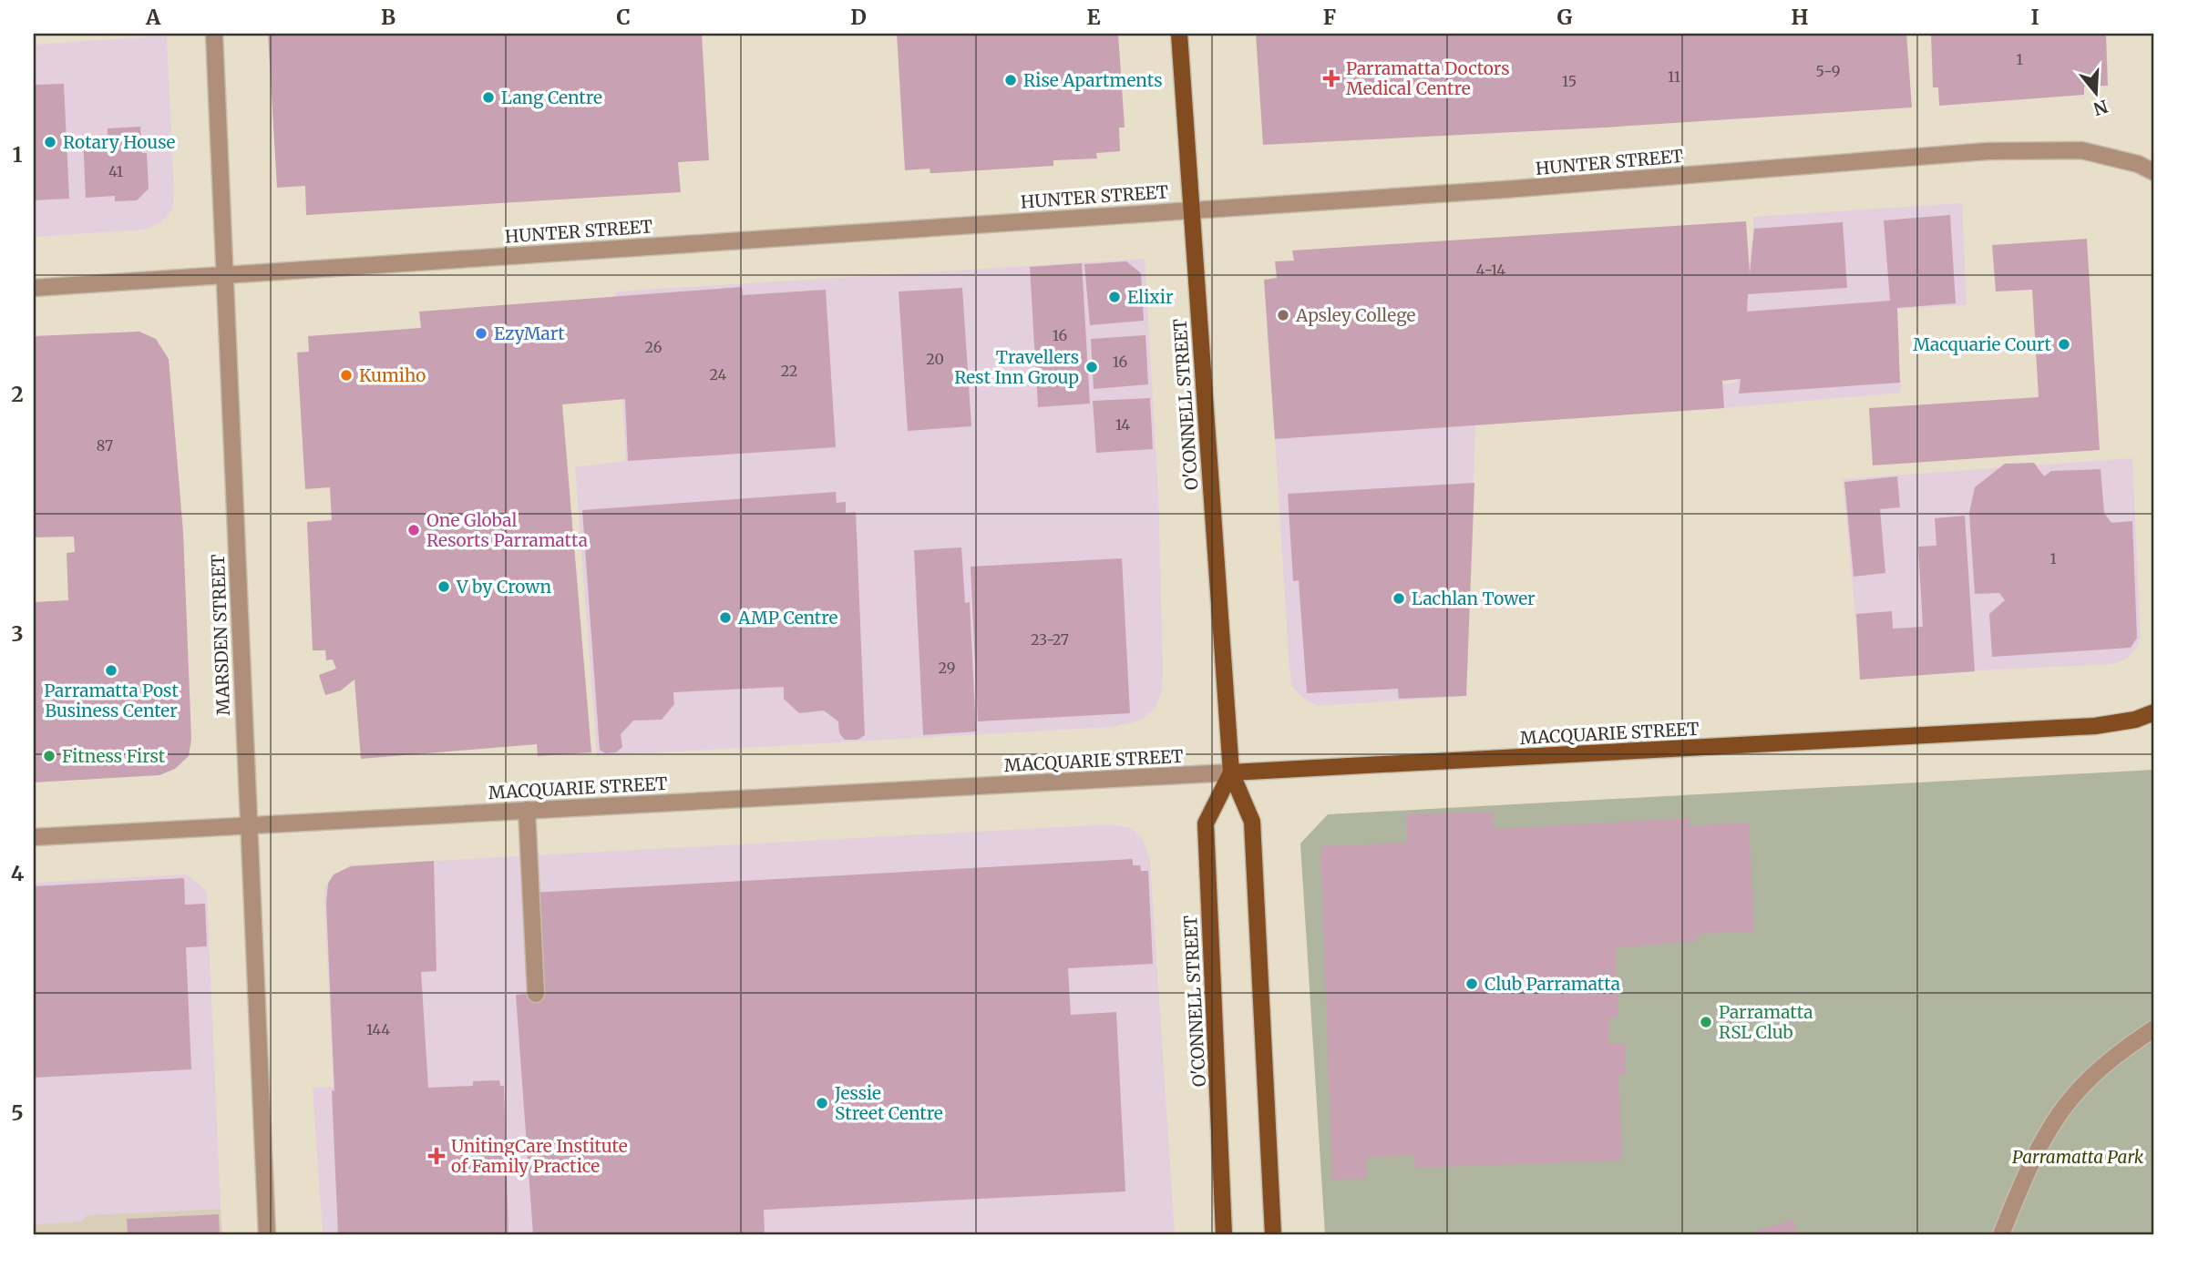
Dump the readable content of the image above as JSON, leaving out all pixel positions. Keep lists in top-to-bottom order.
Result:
{
  "streets": {
    "main road": ["O'CONNELL STREET", "MACQUARIE STREET"],
    "street": ["HUNTER STREET", "MARSDEN STREET"]
  },
  "crossings": [
    ["HUNTER STREET", "O'CONNELL STREET"],
    ["HUNTER STREET", "MARSDEN STREET"],
    ["O'CONNELL STREET", "MACQUARIE STREET"],
    ["MARSDEN STREET", "MACQUARIE STREET"]
  ],
  "parks": ["Parramatta Park"],
  "places": {
    "health": ["Parramatta Doctors Medical Centre", "UnitingCare Institute of Family Practice"],
    "other": [
      "Rise Apartments",
      "Lang Centre",
      "Rotary House",
      "Elixir",
      "Apsley College",
      "EzyMart",
      "Macquarie Court",
      "Travellers Rest Inn Group",
      "Kumiho",
      "One Global Resorts Parramatta",
      "V by Crown",
      "Lachlan Tower",
      "AMP Centre",
      "Parramatta Post Business Center",
      "Fitness First",
      "Club Parramatta",
      "Parramatta RSL Club",
      "Jessie Street Centre"
    ]
  },
  "house_numbers": [
    "1",
    "5-9",
    "11",
    "15",
    "41",
    "4-14",
    "16",
    "26",
    "20",
    "16",
    "22",
    "24",
    "14",
    "87",
    "1",
    "23-27",
    "29",
    "144"
  ],
  "north": "bottom",
  "grid": {
    "columns": [
      "A",
      "B",
      "C",
      "D",
      "E",
      "F",
      "G",
      "H",
      "I"
    ],
    "rows": [
      "1",
      "2",
      "3",
      "4",
      "5"
    ]
  }
}
